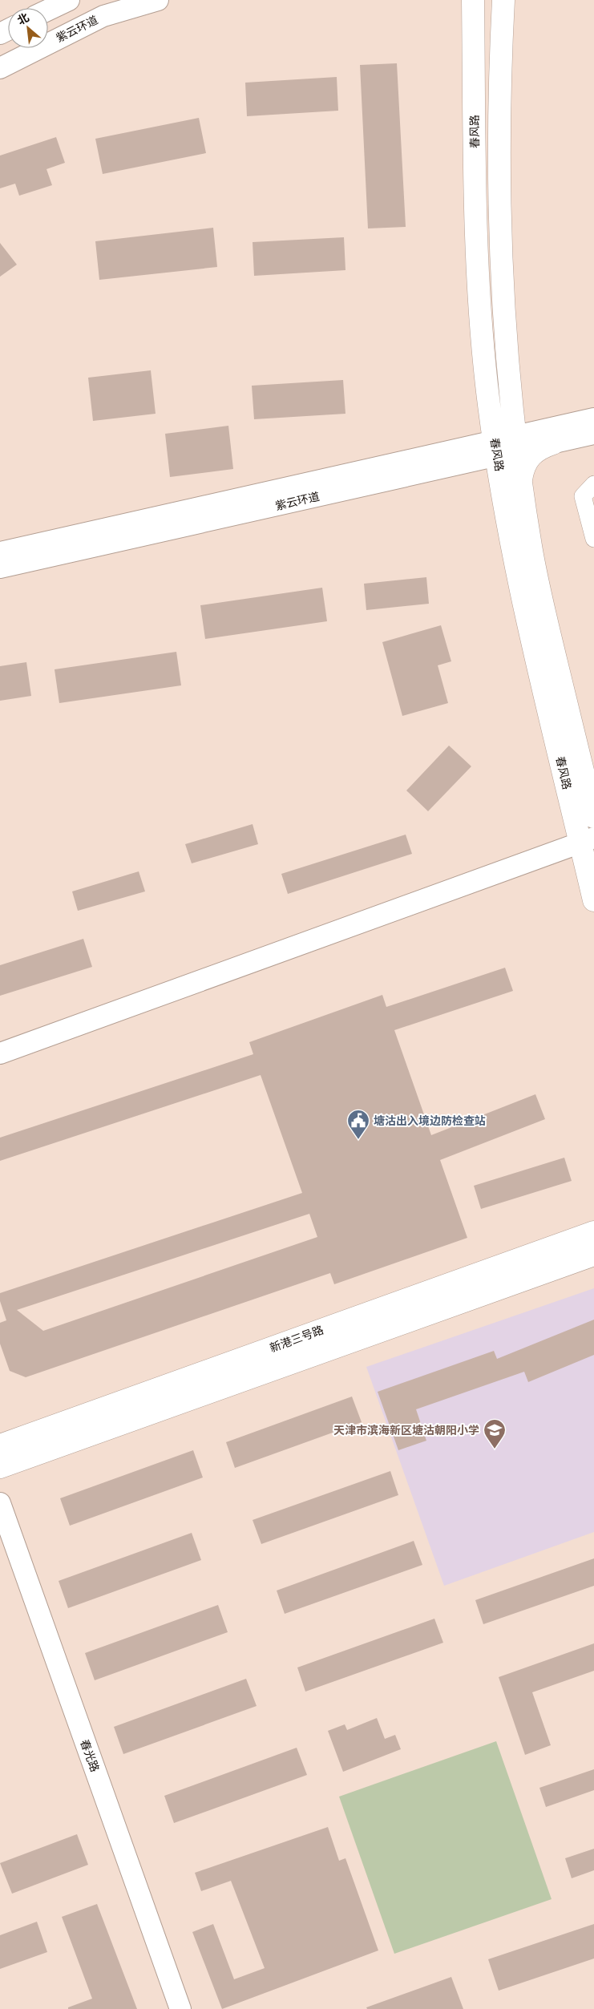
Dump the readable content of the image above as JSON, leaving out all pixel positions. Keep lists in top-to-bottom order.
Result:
{
  "streets": {
    "main road": ["春风路", "新港三号路"],
    "street": ["紫云环道", "春光路"]
  },
  "crossings": [
    ["紫云环道", "春风路"]
  ],
  "places": {
    "public building": ["塘沽出入境边防检查站"],
    "school or university": ["天津市滨海新区塘沽朝阳小学"]
  },
  "north": "top left"
}
